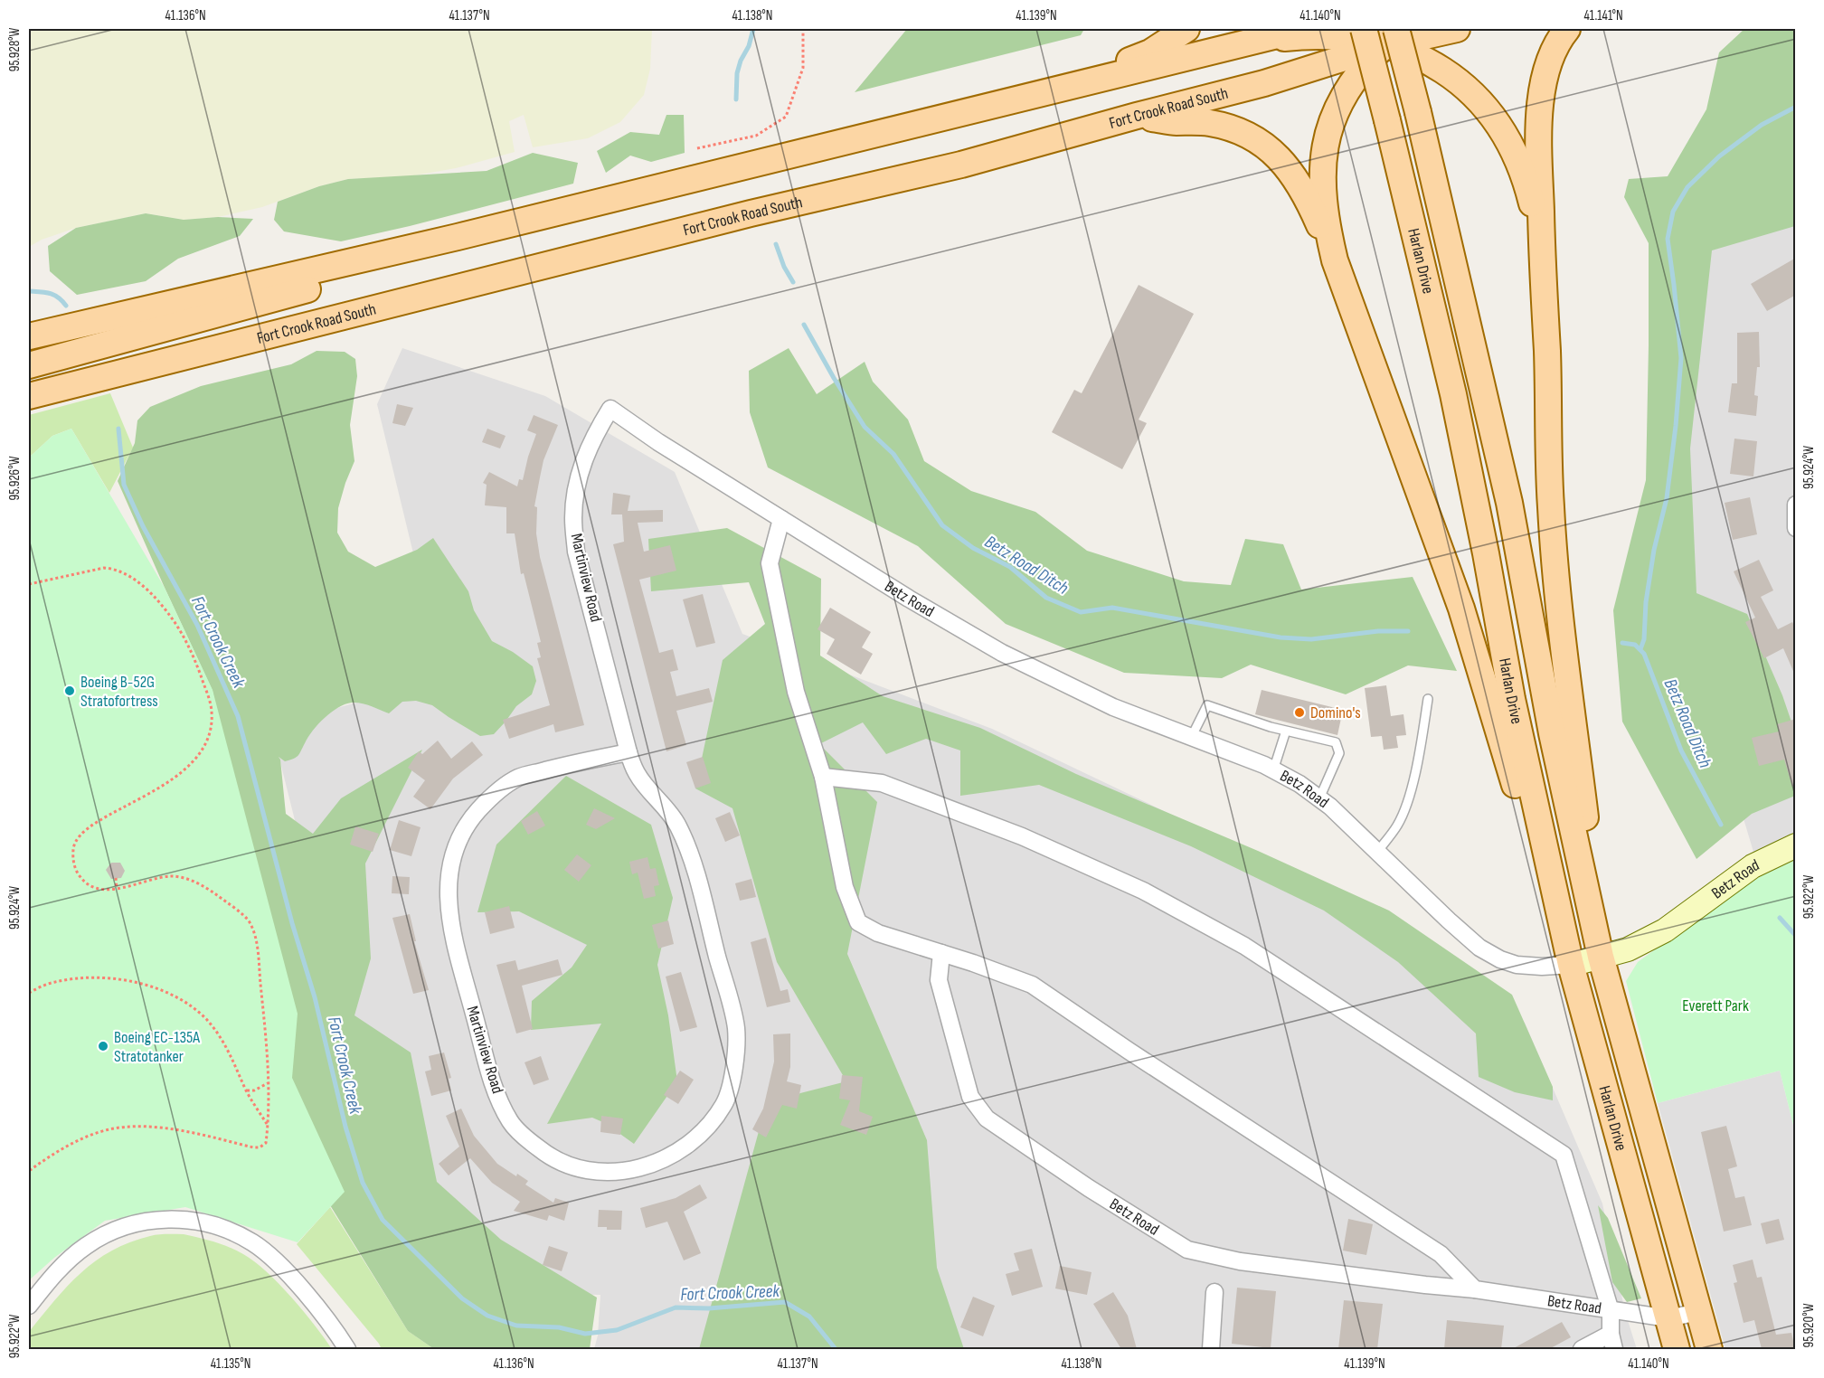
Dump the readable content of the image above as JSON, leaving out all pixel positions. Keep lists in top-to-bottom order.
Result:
{
  "streets": {
    "main road": ["Fort Crook Road South", "Harlan Drive"],
    "street": ["Martinview Road", "Betz Road"]
  },
  "crossings": [
    ["Fort Crook Road South", "Harlan Drive"],
    ["Harlan Drive", "Betz Road"],
    ["Martinview Road", "Betz Road"]
  ],
  "water": ["Betz Road Ditch", "Fort Crook Creek"],
  "parks": ["Everett Park"],
  "places": ["Boeing B-52G Stratofortress", "Domino's", "Boeing EC-135A Stratotanker"],
  "coordinates": [
    "41.136°N",
    "41.137°N",
    "41.138°N",
    "41.139°N",
    "41.140°N",
    "41.141°N",
    "95.928°W",
    "95.924°W",
    "95.926°W",
    "95.922°W",
    "95.920°W",
    "41.135°N"
  ]
}
